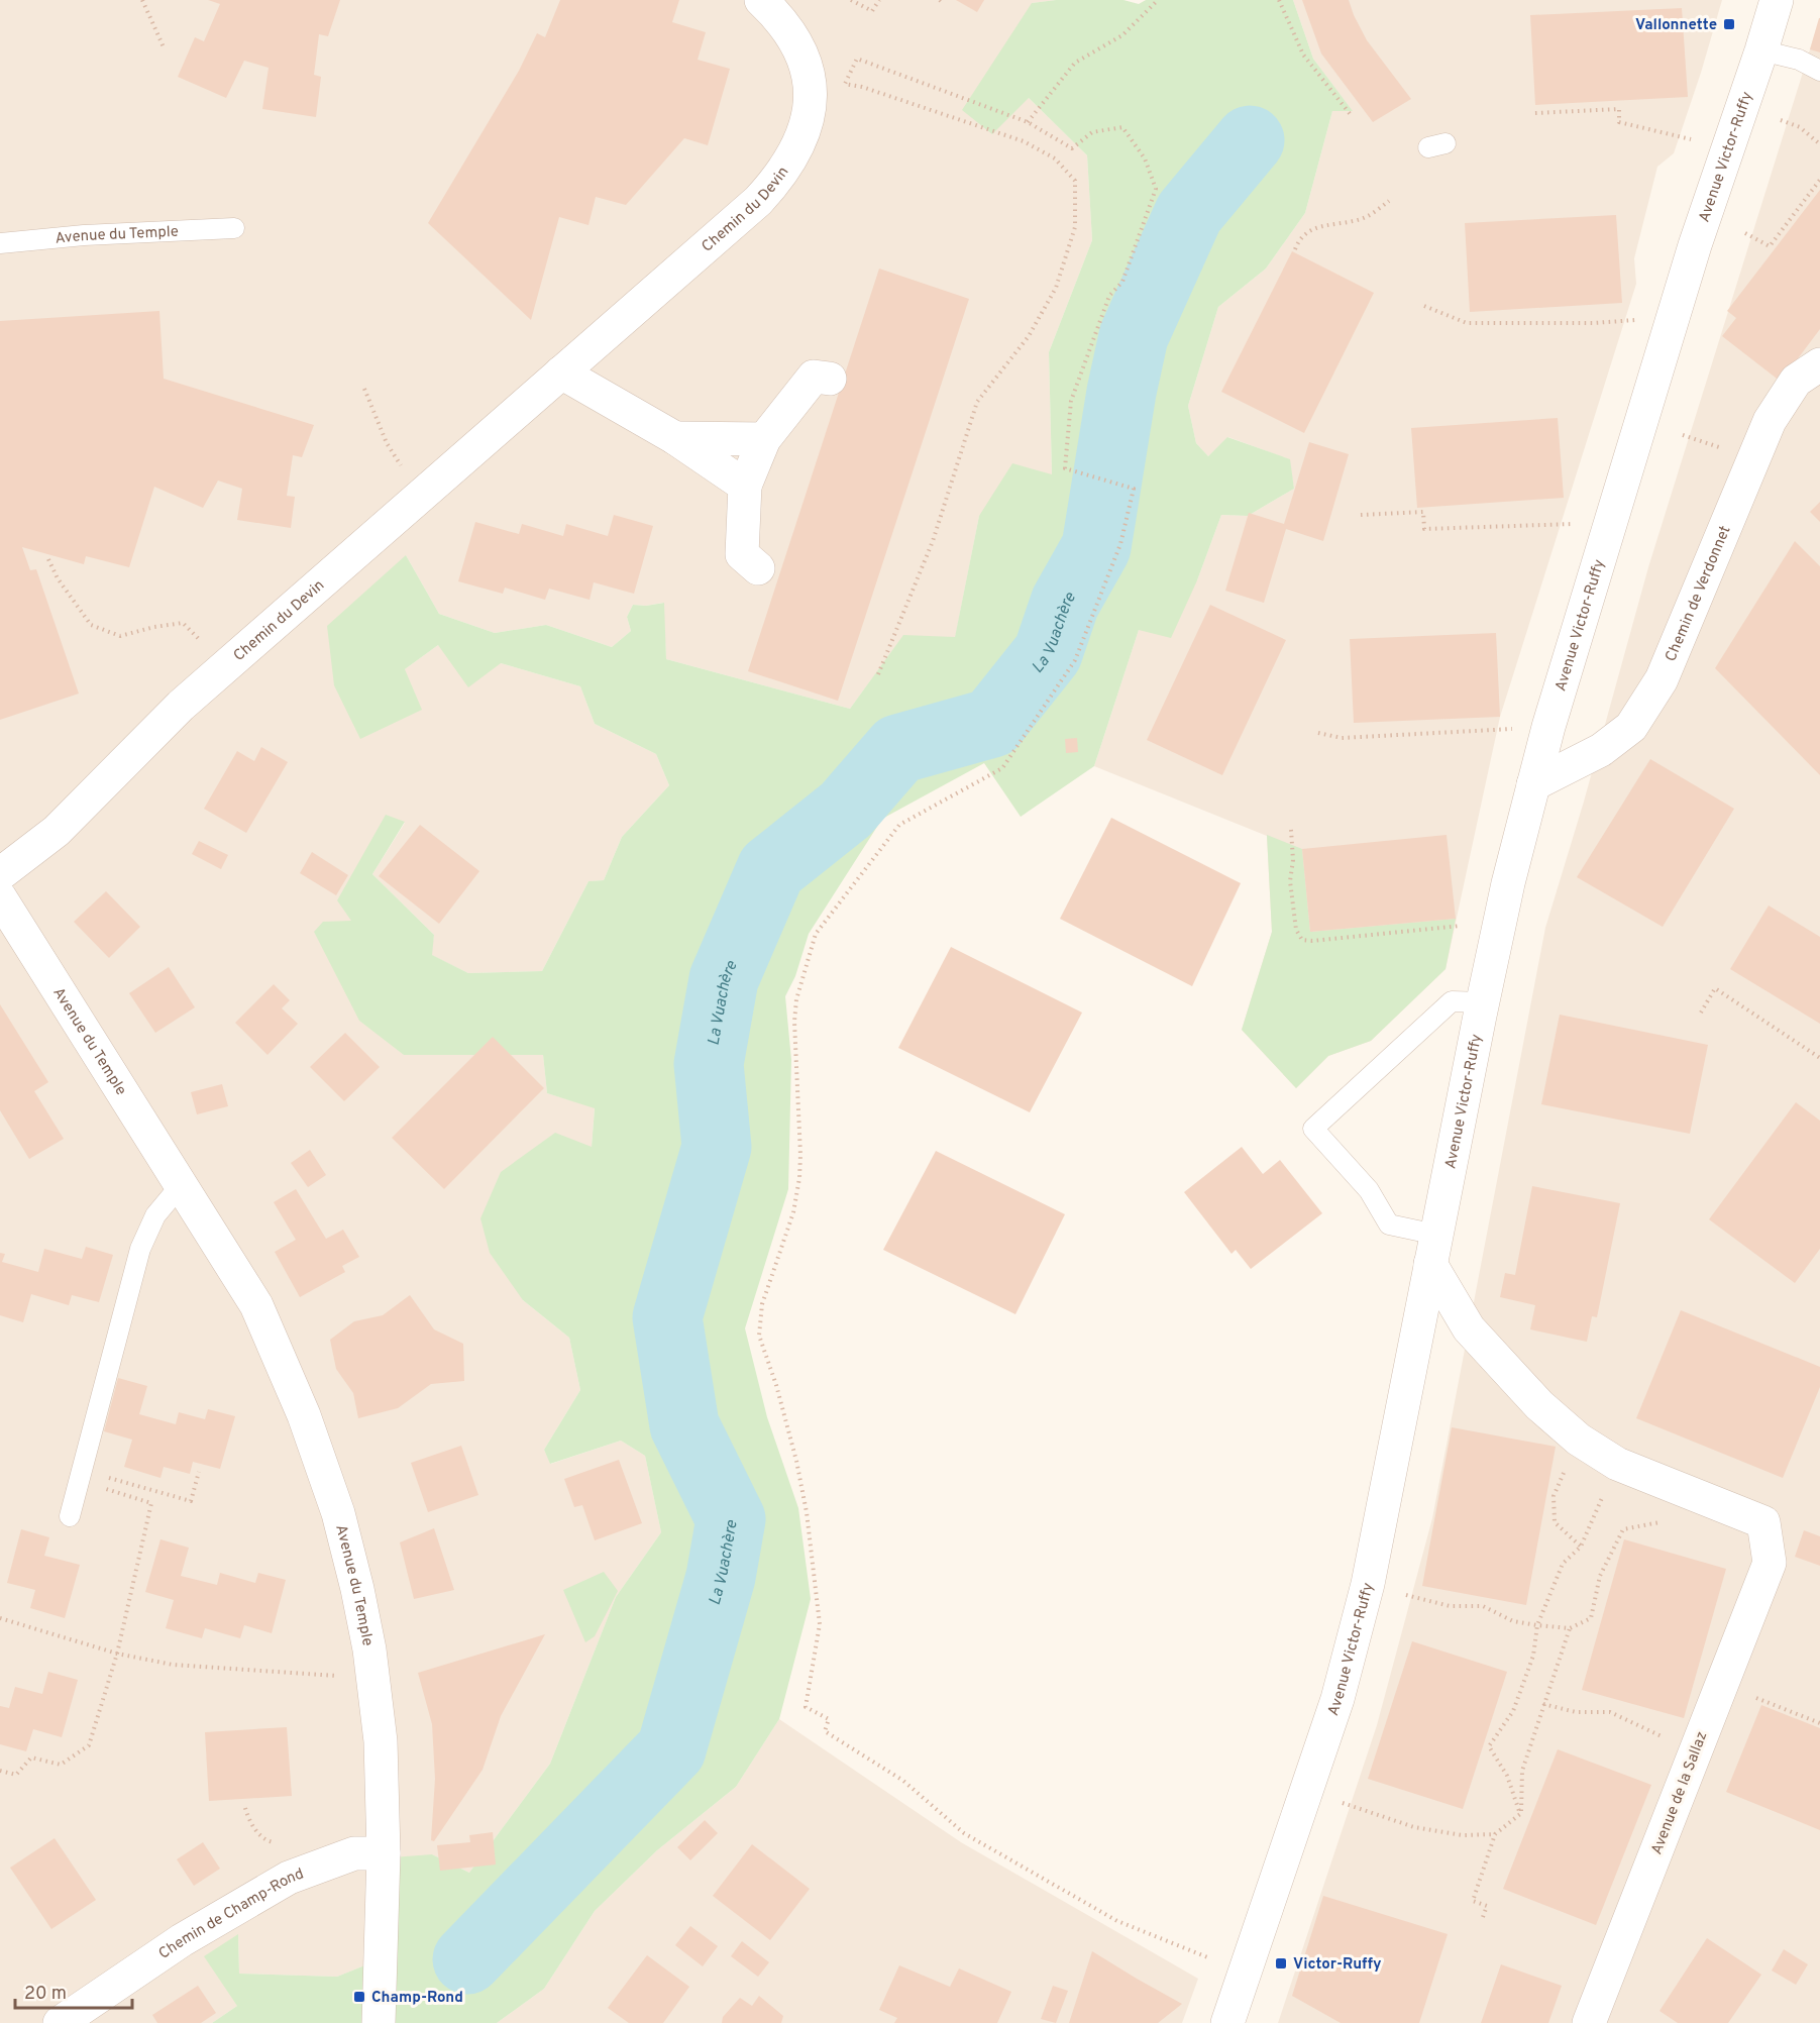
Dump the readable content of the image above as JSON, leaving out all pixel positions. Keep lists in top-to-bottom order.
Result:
{
  "streets": {
    "street": [
      "Avenue Victor-Ruffy",
      "Chemin du Devin",
      "Avenue du Temple",
      "Chemin de Verdonnet",
      "Avenue de la Sallaz",
      "Chemin de Champ-Rond"
    ]
  },
  "crossings": [
    ["Avenue Victor-Ruffy", "Chemin de Verdonnet"],
    ["Avenue du Temple", "Chemin de Champ-Rond"]
  ],
  "water": ["La Vuachère"],
  "places": {
    "transit": ["Vallonnette", "Victor-Ruffy", "Champ-Rond"]
  },
  "scale_bar": "20 m"
}
